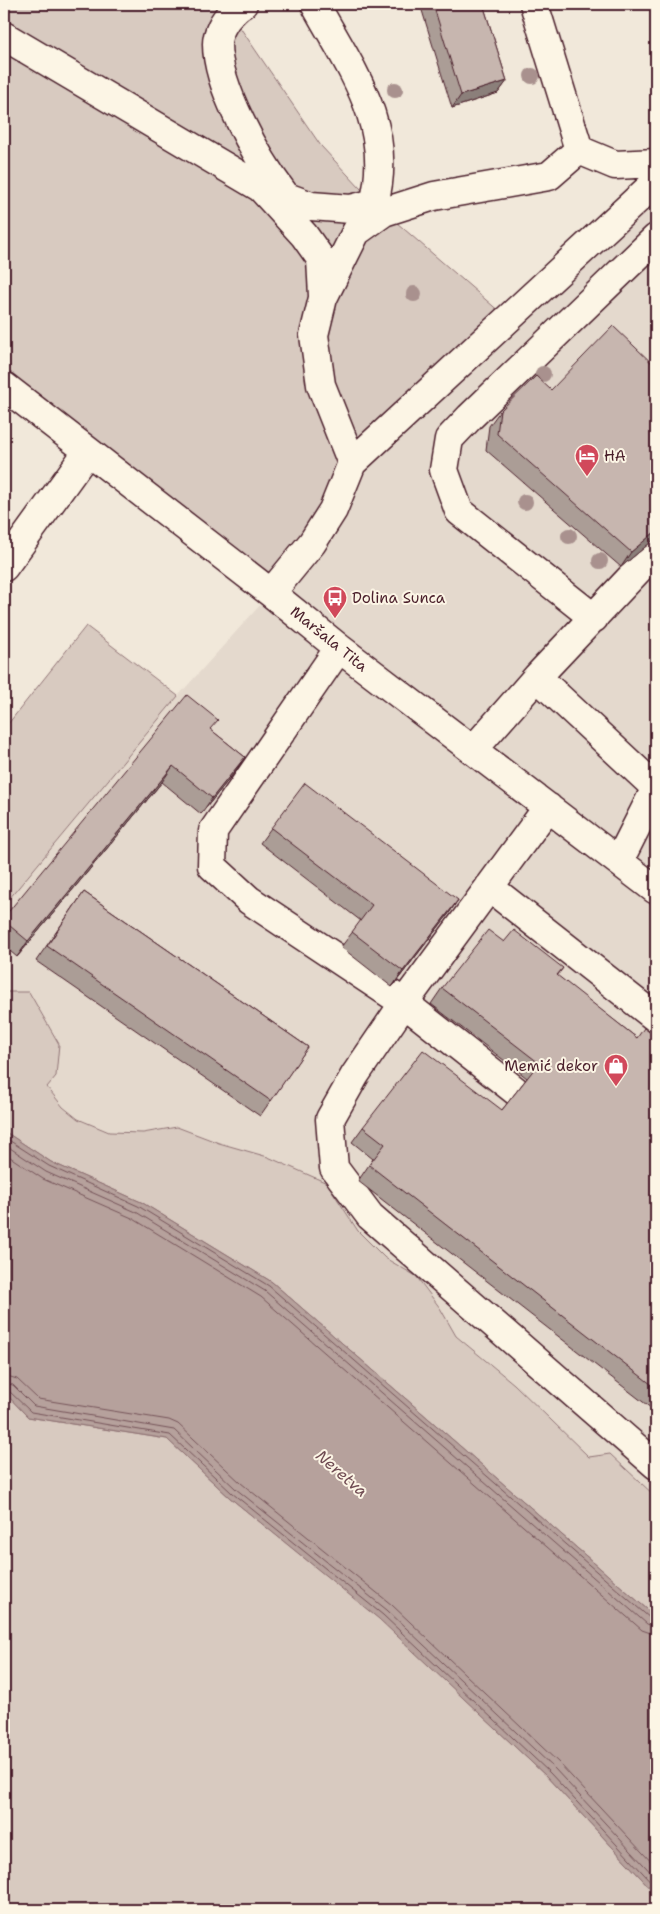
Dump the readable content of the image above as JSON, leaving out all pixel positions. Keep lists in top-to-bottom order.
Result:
{
  "streets": {
    "street": ["Maršala Tita"]
  },
  "water": ["Neretva"],
  "places": {
    "hotel": ["HA"],
    "bus stop": ["Dolina Sunca"],
    "shop": ["Memić dekor"]
  }
}
